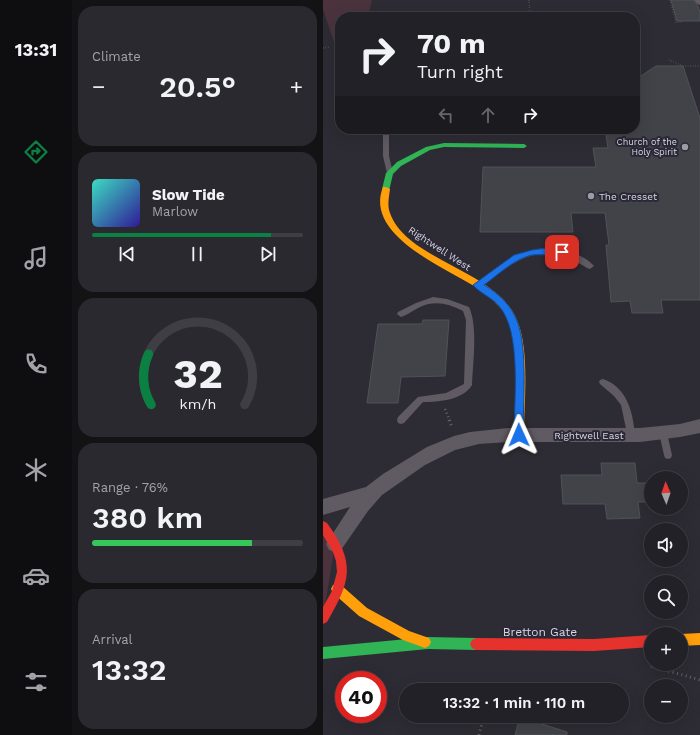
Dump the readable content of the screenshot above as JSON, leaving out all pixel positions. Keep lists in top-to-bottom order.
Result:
{
  "streets": {
    "street": ["Rightwell West", "Rightwell East", "Bretton Gate"]
  },
  "crossings": [
    ["Rightwell West", "Rightwell East"]
  ],
  "places": ["Church of the Holy Spirit", "The Cresset"],
  "north": "top",
  "page": {
    "tabs": "13:31",
    "tile": [
      "Climate",
      ["Range · 76%", "380 km"],
      ["Arrival", "13:32"]
    ],
    "turn": ["70 m", "Turn right"],
    "heat": ["−", "20.5°", "+"],
    "song": ["Slow Tide", "Marlow"],
    "map_buttons": ["+", "−"],
    "limit": "40",
    "trip": "13:32 · 1 min · 110 m",
    "gauge": ["32", "km/h"]
  }
}
